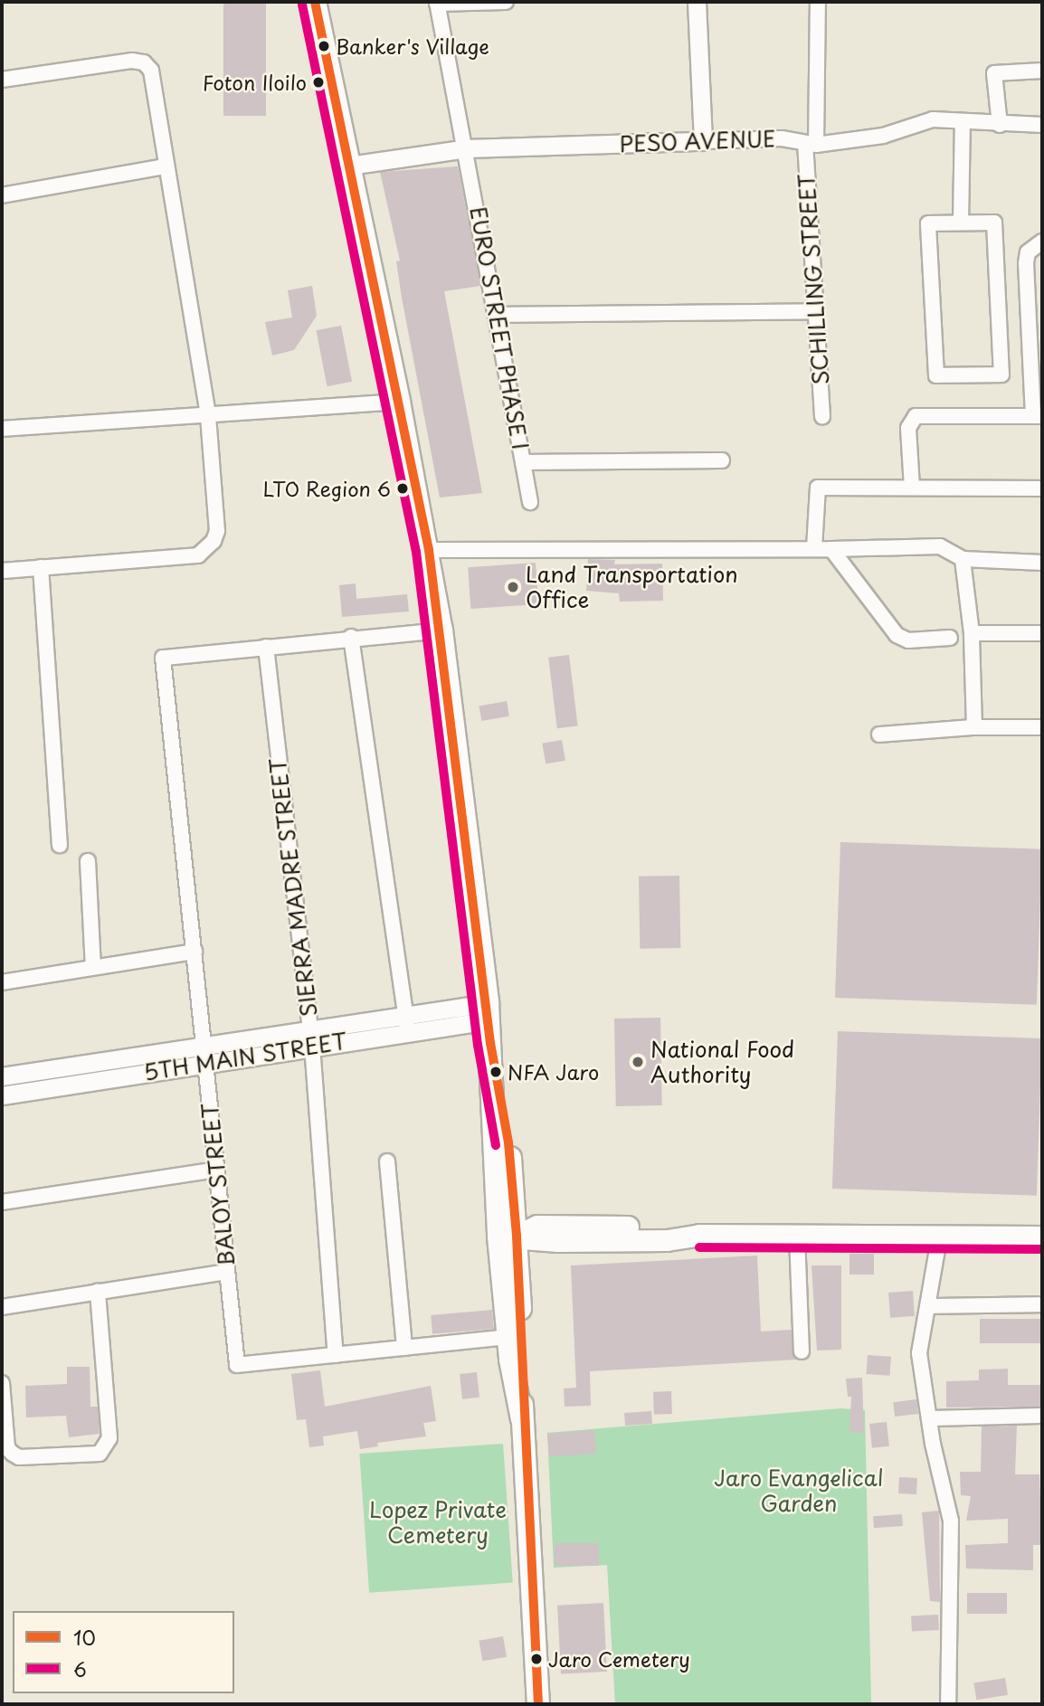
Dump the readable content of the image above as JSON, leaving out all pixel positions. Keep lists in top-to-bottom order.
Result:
{
  "streets": {
    "street": [
      "PESO AVENUE",
      "SCHILLING STREET",
      "EURO STREET PHASE I",
      "SIERRA MADRE STREET",
      "5TH MAIN STREET",
      "BALOY STREET"
    ]
  },
  "crossings": [
    ["PESO AVENUE", "SCHILLING STREET"],
    ["PESO AVENUE", "EURO STREET PHASE I"],
    ["SIERRA MADRE STREET", "5TH MAIN STREET"],
    ["SIERRA MADRE STREET", "BALOY STREET"],
    ["5TH MAIN STREET", "BALOY STREET"]
  ],
  "parks": ["Jaro Evangelical Garden", "Lopez Private Cemetery"],
  "places": [
    "Banker's Village",
    "Foton Iloilo",
    "LTO Region 6",
    "Land Transportation Office",
    "National Food Authority",
    "NFA Jaro",
    "Jaro Cemetery"
  ],
  "lines": ["transit line 10", "transit line 6"],
  "legend": ["10", "6"]
}
